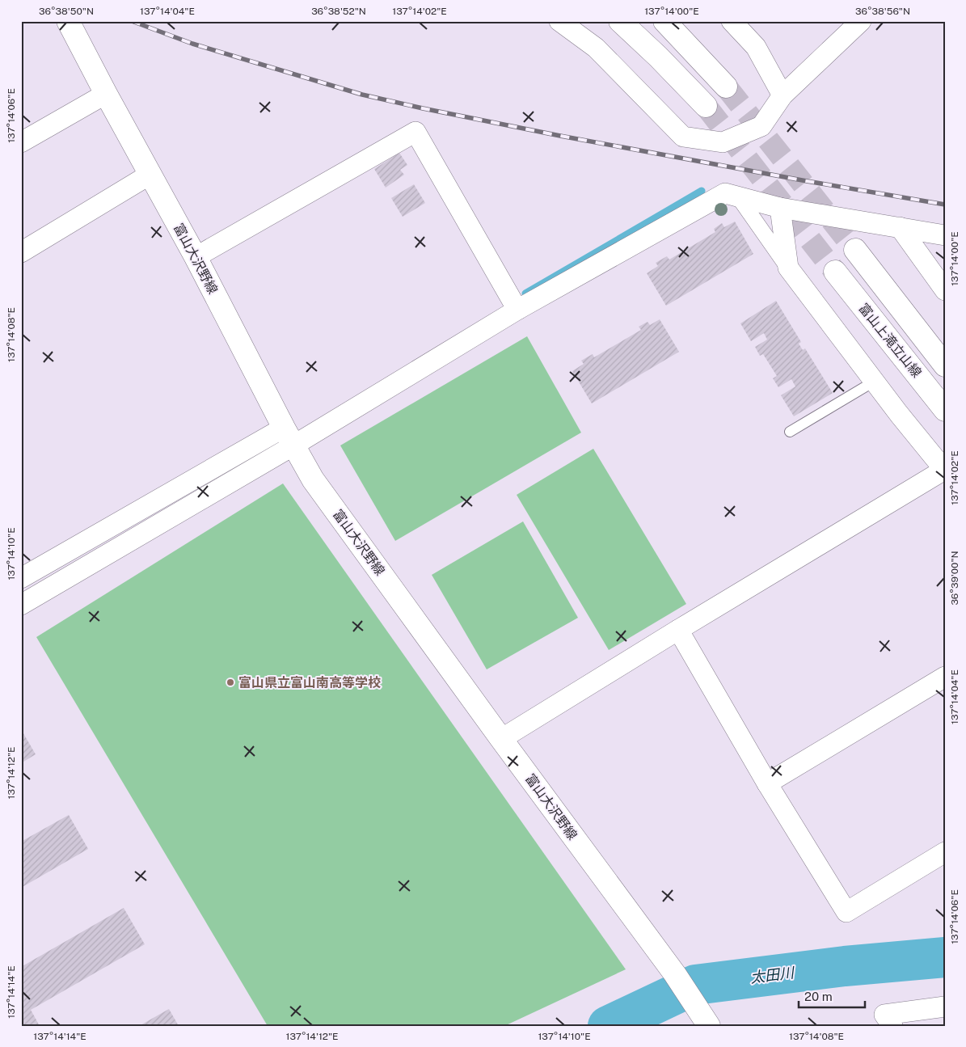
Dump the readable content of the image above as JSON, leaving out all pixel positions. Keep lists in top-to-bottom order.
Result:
{
  "streets": {
    "main road": ["富山大沢野線", "富山上滝立山線"]
  },
  "water": ["太田川"],
  "places": ["富山県立富山南高等学校"],
  "scale_bar": "20 m",
  "coordinates": [
    "36°38'50\"N",
    "137°14'04\"E",
    "36°38'52\"N",
    "137°14'02\"E",
    "137°14'00\"E",
    "36°38'56\"N",
    "137°14'06\"E",
    "137°14'08\"E",
    "137°14'10\"E",
    "36°39'00\"N",
    "137°14'12\"E",
    "137°14'14\"E"
  ]
}
